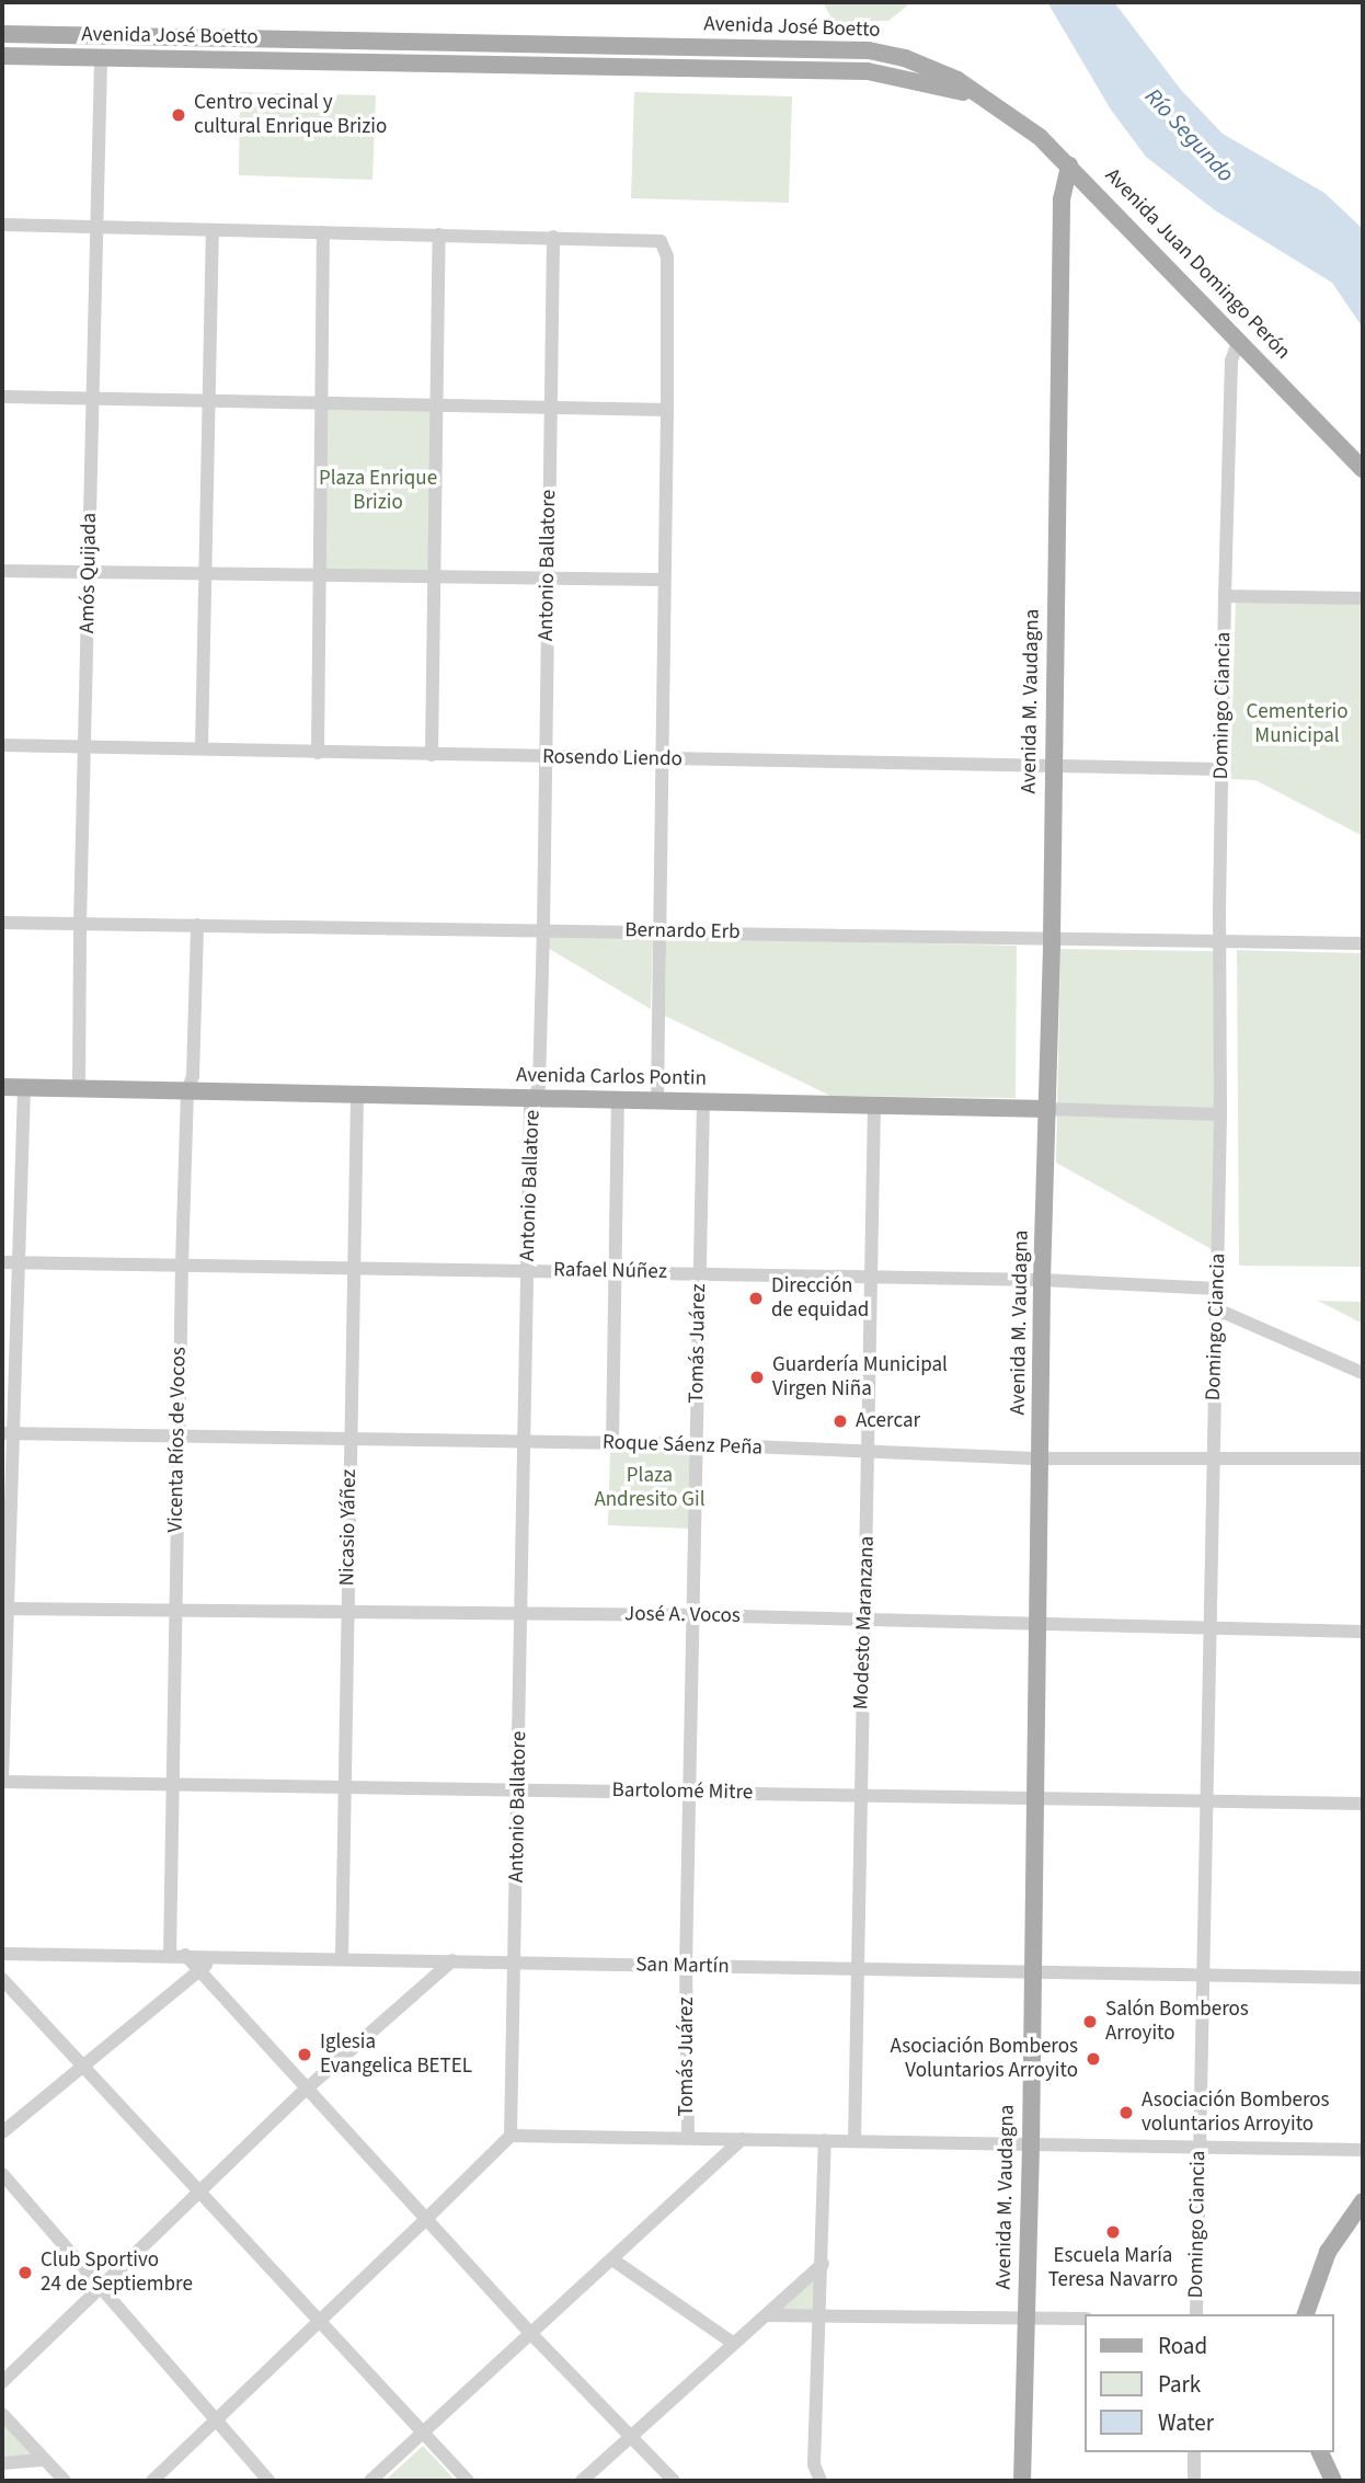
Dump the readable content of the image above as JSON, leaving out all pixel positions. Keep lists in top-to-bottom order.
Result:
{
  "streets": {
    "main road": [
      "Avenida José Boetto",
      "Avenida Juan Domingo Perón",
      "Avenida M. Vaudagna",
      "Avenida Carlos Pontin"
    ],
    "street": [
      "Antonio Ballatore",
      "Amós Quijada",
      "Domingo Ciancia",
      "Rosendo Liendo",
      "Bernardo Erb",
      "Rafael Núñez",
      "Tomás Juárez",
      "Vicenta Ríos de Vocos",
      "Roque Sáenz Peña",
      "Nicasio Yáñez",
      "José A. Vocos",
      "Modesto Maranzana",
      "Bartolomé Mitre",
      "San Martín"
    ]
  },
  "crossings": [
    ["Avenida José Boetto", "Avenida Juan Domingo Perón"],
    ["Avenida José Boetto", "Amós Quijada"],
    ["Avenida Juan Domingo Perón", "Avenida M. Vaudagna"],
    ["Avenida Juan Domingo Perón", "Domingo Ciancia"],
    ["Antonio Ballatore", "Rosendo Liendo"],
    ["Antonio Ballatore", "Bernardo Erb"],
    ["Antonio Ballatore", "Avenida Carlos Pontin"],
    ["Antonio Ballatore", "Rafael Núñez"],
    ["Antonio Ballatore", "Roque Sáenz Peña"],
    ["Antonio Ballatore", "José A. Vocos"],
    ["Antonio Ballatore", "Bartolomé Mitre"],
    ["Antonio Ballatore", "San Martín"],
    ["Amós Quijada", "Rosendo Liendo"],
    ["Amós Quijada", "Bernardo Erb"],
    ["Amós Quijada", "Avenida Carlos Pontin"],
    ["Avenida M. Vaudagna", "Rosendo Liendo"],
    ["Avenida M. Vaudagna", "Bernardo Erb"],
    ["Avenida M. Vaudagna", "Avenida Carlos Pontin"],
    ["Avenida M. Vaudagna", "Rafael Núñez"],
    ["Avenida M. Vaudagna", "Roque Sáenz Peña"],
    ["Avenida M. Vaudagna", "José A. Vocos"],
    ["Avenida M. Vaudagna", "Bartolomé Mitre"],
    ["Avenida M. Vaudagna", "San Martín"],
    ["Domingo Ciancia", "Rosendo Liendo"],
    ["Domingo Ciancia", "Bernardo Erb"],
    ["Domingo Ciancia", "Avenida Carlos Pontin"],
    ["Domingo Ciancia", "Rafael Núñez"],
    ["Domingo Ciancia", "Roque Sáenz Peña"],
    ["Domingo Ciancia", "José A. Vocos"],
    ["Domingo Ciancia", "Bartolomé Mitre"],
    ["Domingo Ciancia", "San Martín"],
    ["Bernardo Erb", "Vicenta Ríos de Vocos"],
    ["Avenida Carlos Pontin", "Tomás Juárez"],
    ["Avenida Carlos Pontin", "Vicenta Ríos de Vocos"],
    ["Avenida Carlos Pontin", "Nicasio Yáñez"],
    ["Avenida Carlos Pontin", "Modesto Maranzana"],
    ["Rafael Núñez", "Tomás Juárez"],
    ["Rafael Núñez", "Vicenta Ríos de Vocos"],
    ["Rafael Núñez", "Nicasio Yáñez"],
    ["Rafael Núñez", "Modesto Maranzana"],
    ["Tomás Juárez", "Roque Sáenz Peña"],
    ["Tomás Juárez", "José A. Vocos"],
    ["Tomás Juárez", "Bartolomé Mitre"],
    ["Tomás Juárez", "San Martín"],
    ["Vicenta Ríos de Vocos", "Roque Sáenz Peña"],
    ["Vicenta Ríos de Vocos", "José A. Vocos"],
    ["Vicenta Ríos de Vocos", "Bartolomé Mitre"],
    ["Vicenta Ríos de Vocos", "San Martín"],
    ["Roque Sáenz Peña", "Nicasio Yáñez"],
    ["Roque Sáenz Peña", "Modesto Maranzana"],
    ["Nicasio Yáñez", "José A. Vocos"],
    ["Nicasio Yáñez", "Bartolomé Mitre"],
    ["Nicasio Yáñez", "San Martín"],
    ["José A. Vocos", "Modesto Maranzana"],
    ["Modesto Maranzana", "Bartolomé Mitre"],
    ["Modesto Maranzana", "San Martín"]
  ],
  "water": ["Río Segundo"],
  "parks": ["Plaza Enrique Brizio", "Cementerio Municipal", "Plaza Andresito Gil"],
  "places": [
    "Centro vecinal y cultural Enrique Brizio",
    "Dirección de equidad",
    "Guardería Municipal Virgen Niña",
    "Acercar",
    "Salón Bomberos Arroyito",
    "Iglesia Evangelica BETEL",
    "Asociación Bomberos Voluntarios Arroyito",
    "Asociación Bomberos voluntarios Arroyito",
    "Escuela María Teresa Navarro",
    "Club Sportivo 24 de Septiembre"
  ],
  "legend": ["Road", "Park", "Water"]
}
